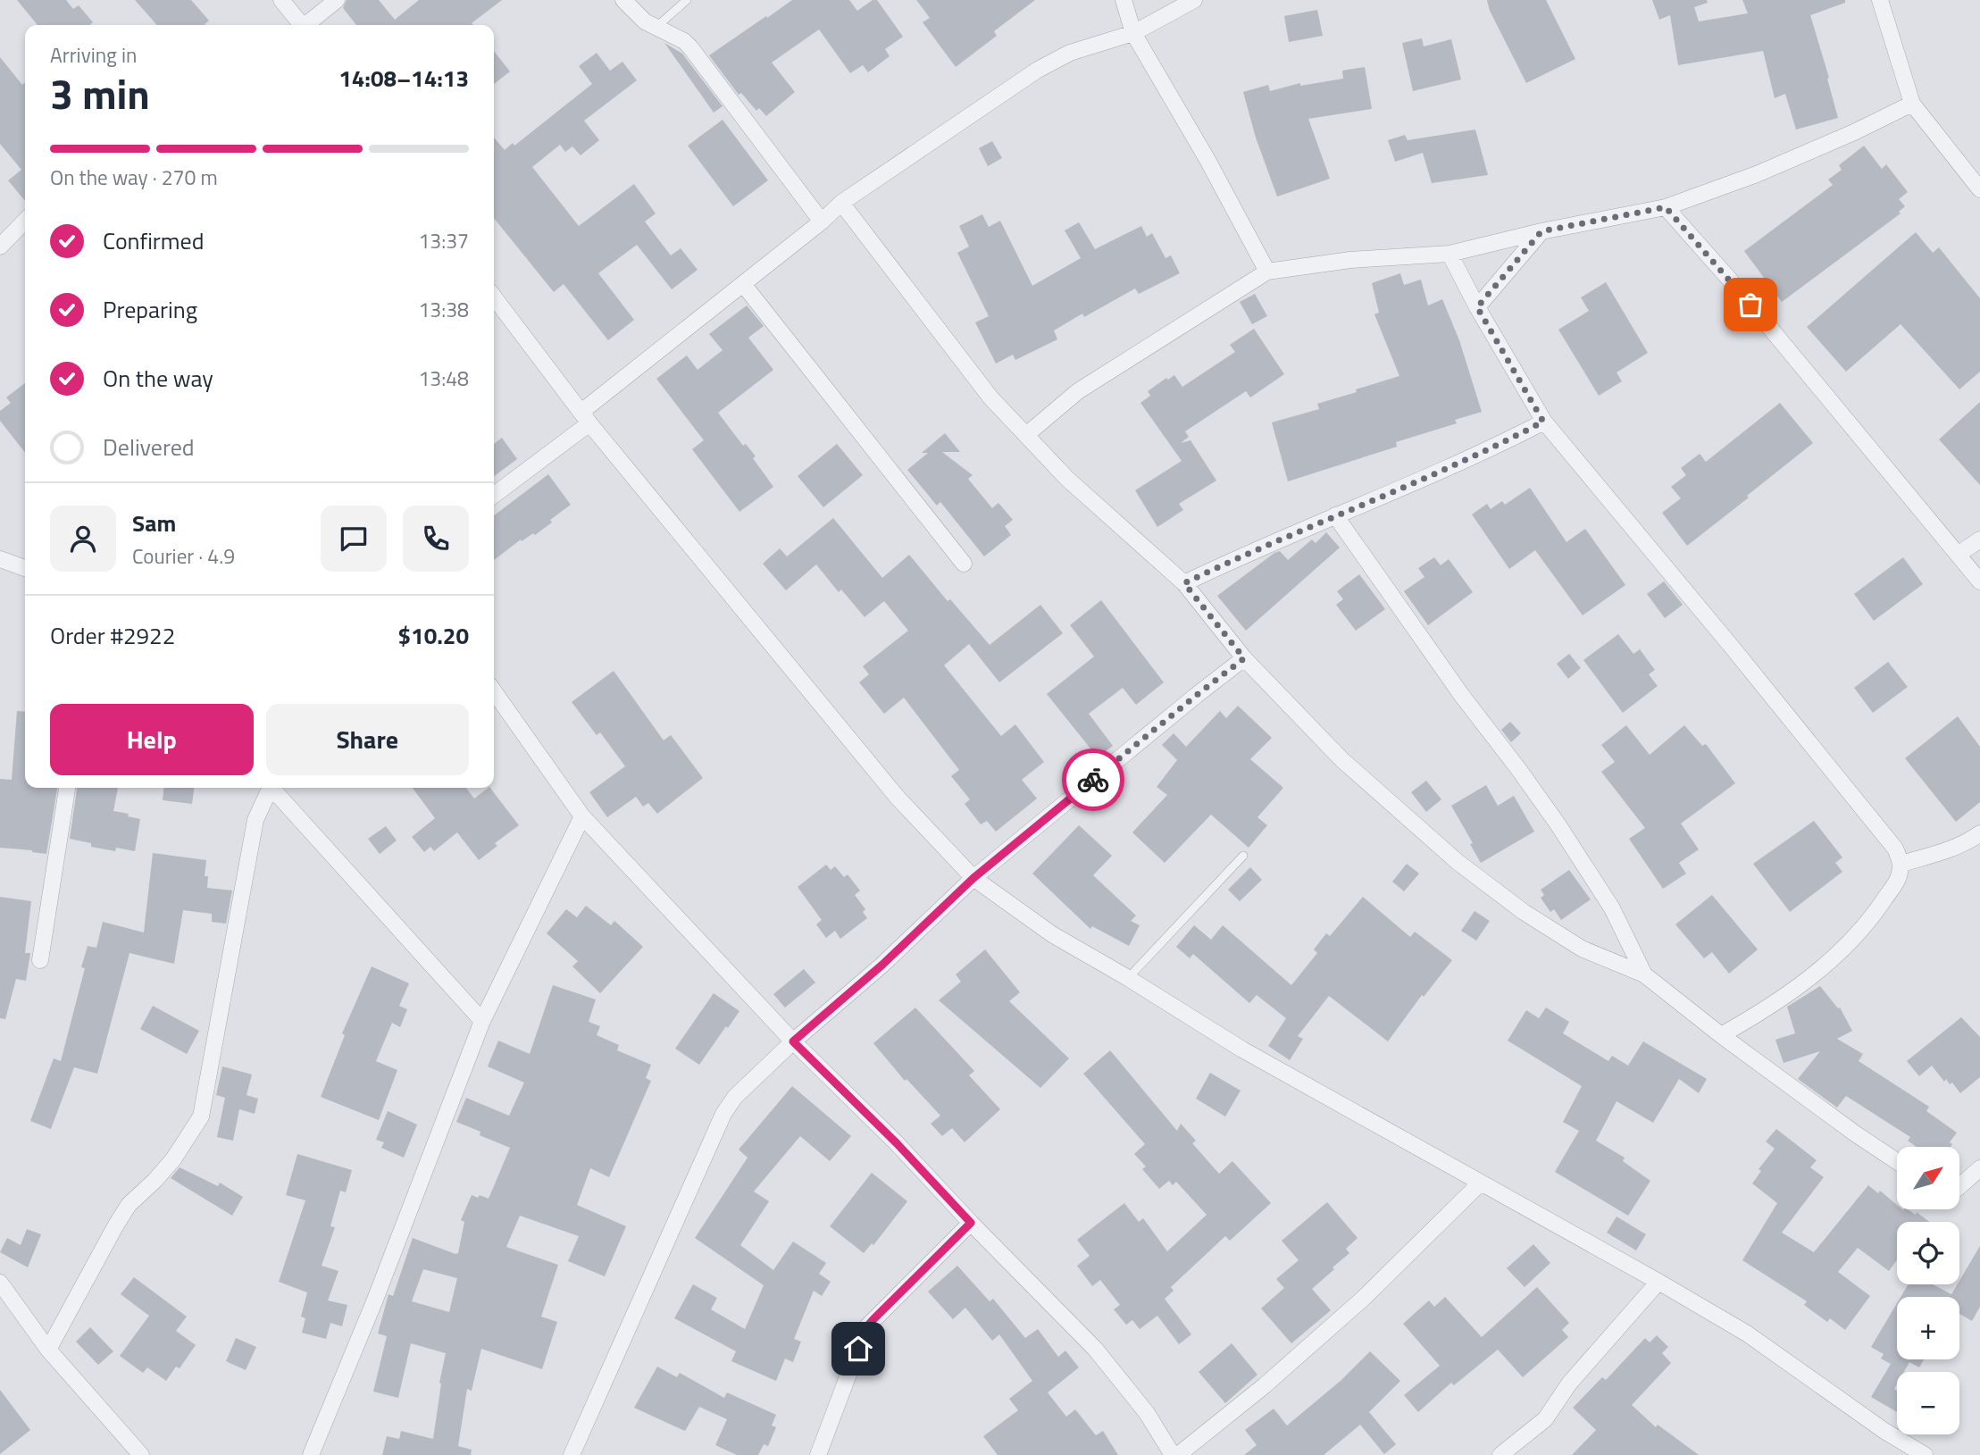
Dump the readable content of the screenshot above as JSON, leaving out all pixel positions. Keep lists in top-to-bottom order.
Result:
{
  "north": "top right",
  "page": {
    "heading": ["3 min", "Arriving in", "14:08–14:13"],
    "panel": [
      "Sam",
      "Courier · 4.9",
      "Order #2922",
      "$10.20"
    ],
    "bar": "On the way · 270 m",
    "list": [
      ["Confirmed", "13:37"],
      ["Preparing", "13:38"],
      ["On the way", "13:48"],
      "Delivered"
    ],
    "buttons": ["Help", "Share"],
    "map_buttons": ["+", "−"]
  }
}
